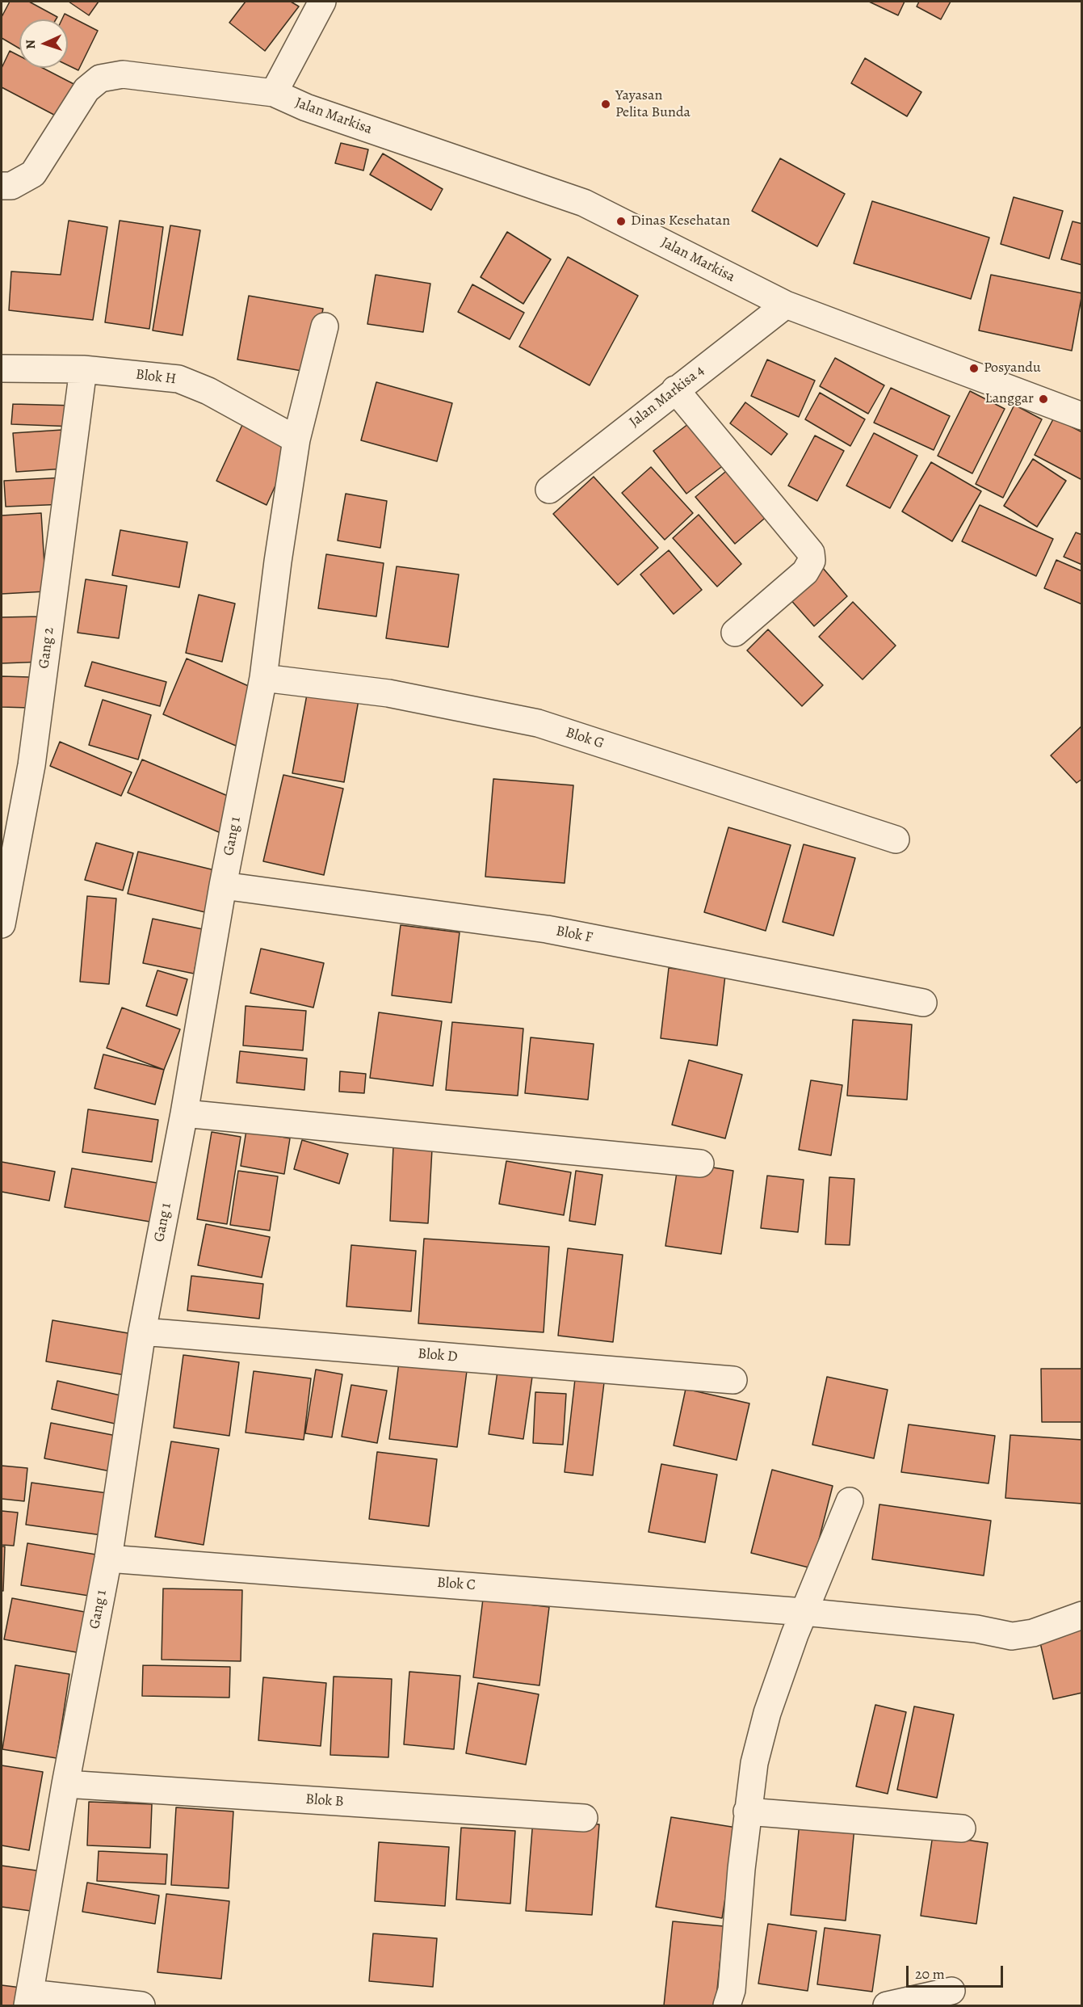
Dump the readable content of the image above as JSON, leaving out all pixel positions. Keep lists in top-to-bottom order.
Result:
{
  "streets": {
    "street": [
      "Jalan Markisa",
      "Blok H",
      "Jalan Markisa 4",
      "Gang 2",
      "Blok G",
      "Gang 1",
      "Blok F",
      "Blok D",
      "Blok C",
      "Blok B"
    ]
  },
  "crossings": [
    ["Jalan Markisa", "Jalan Markisa 4"],
    ["Blok H", "Gang 2"],
    ["Blok H", "Gang 1"],
    ["Blok G", "Gang 1"],
    ["Gang 1", "Blok F"],
    ["Gang 1", "Blok D"],
    ["Gang 1", "Blok C"],
    ["Gang 1", "Blok B"]
  ],
  "places": [
    "Yayasan Pelita Bunda",
    "Dinas Kesehatan",
    "Posyandu",
    "Langgar"
  ],
  "scale_bar": "20 m",
  "north": "left"
}
